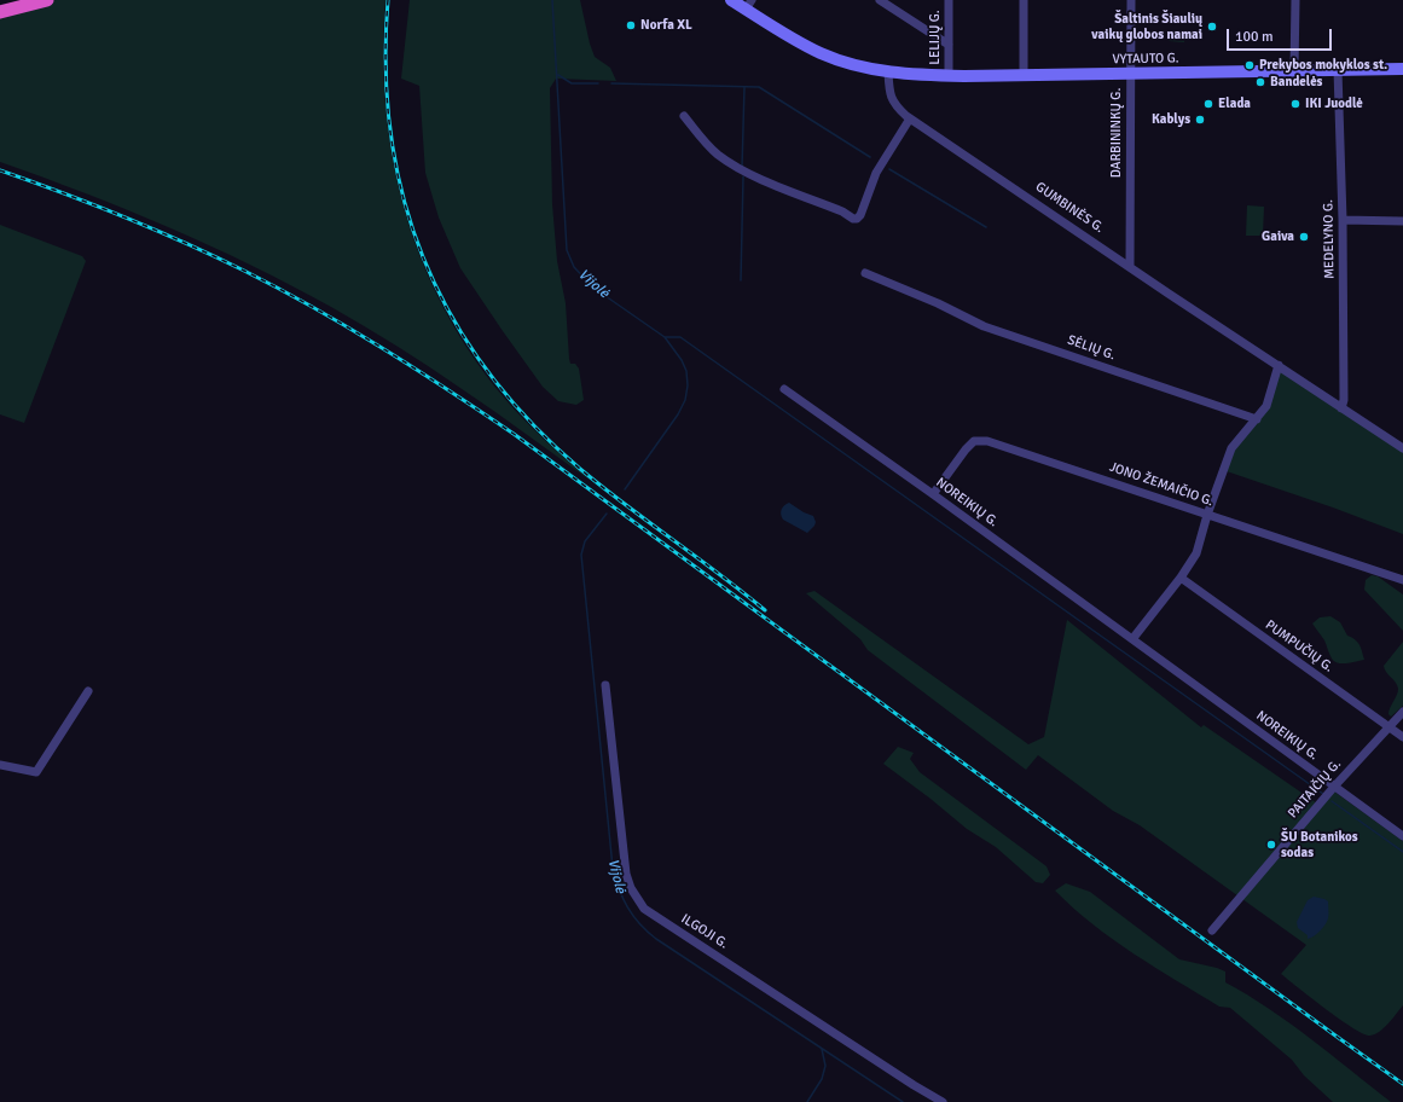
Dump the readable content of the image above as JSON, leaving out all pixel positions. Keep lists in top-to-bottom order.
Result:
{
  "streets": {
    "main road": ["VYTAUTO G."],
    "street": [
      "LELIJŲ G.",
      "DARBININKŲ G.",
      "GUMBINĖS G.",
      "MEDELYNO G.",
      "SĖLIŲ G.",
      "JONO ŽEMAIČIO G.",
      "NOREIKIŲ G.",
      "PUMPUČIŲ G.",
      "PAITAIČIŲ G.",
      "ILGOJI G."
    ]
  },
  "crossings": [
    ["LELIJŲ G.", "VYTAUTO G."],
    ["VYTAUTO G.", "DARBININKŲ G."],
    ["VYTAUTO G.", "GUMBINĖS G."],
    ["VYTAUTO G.", "MEDELYNO G."],
    ["DARBININKŲ G.", "GUMBINĖS G."],
    ["GUMBINĖS G.", "MEDELYNO G."],
    ["JONO ŽEMAIČIO G.", "NOREIKIŲ G."],
    ["NOREIKIŲ G.", "PAITAIČIŲ G."],
    ["PUMPUČIŲ G.", "PAITAIČIŲ G."]
  ],
  "water": ["Vijolė"],
  "places": [
    "Norfa XL",
    "Šaltinis Šiaulių vaikų globos namai",
    "Prekybos mokyklos st.",
    "Bandelės",
    "Elada",
    "IKI Juodlė",
    "Kablys",
    "Gaiva",
    "ŠU Botanikos sodas"
  ],
  "scale_bar": "100 m"
}
